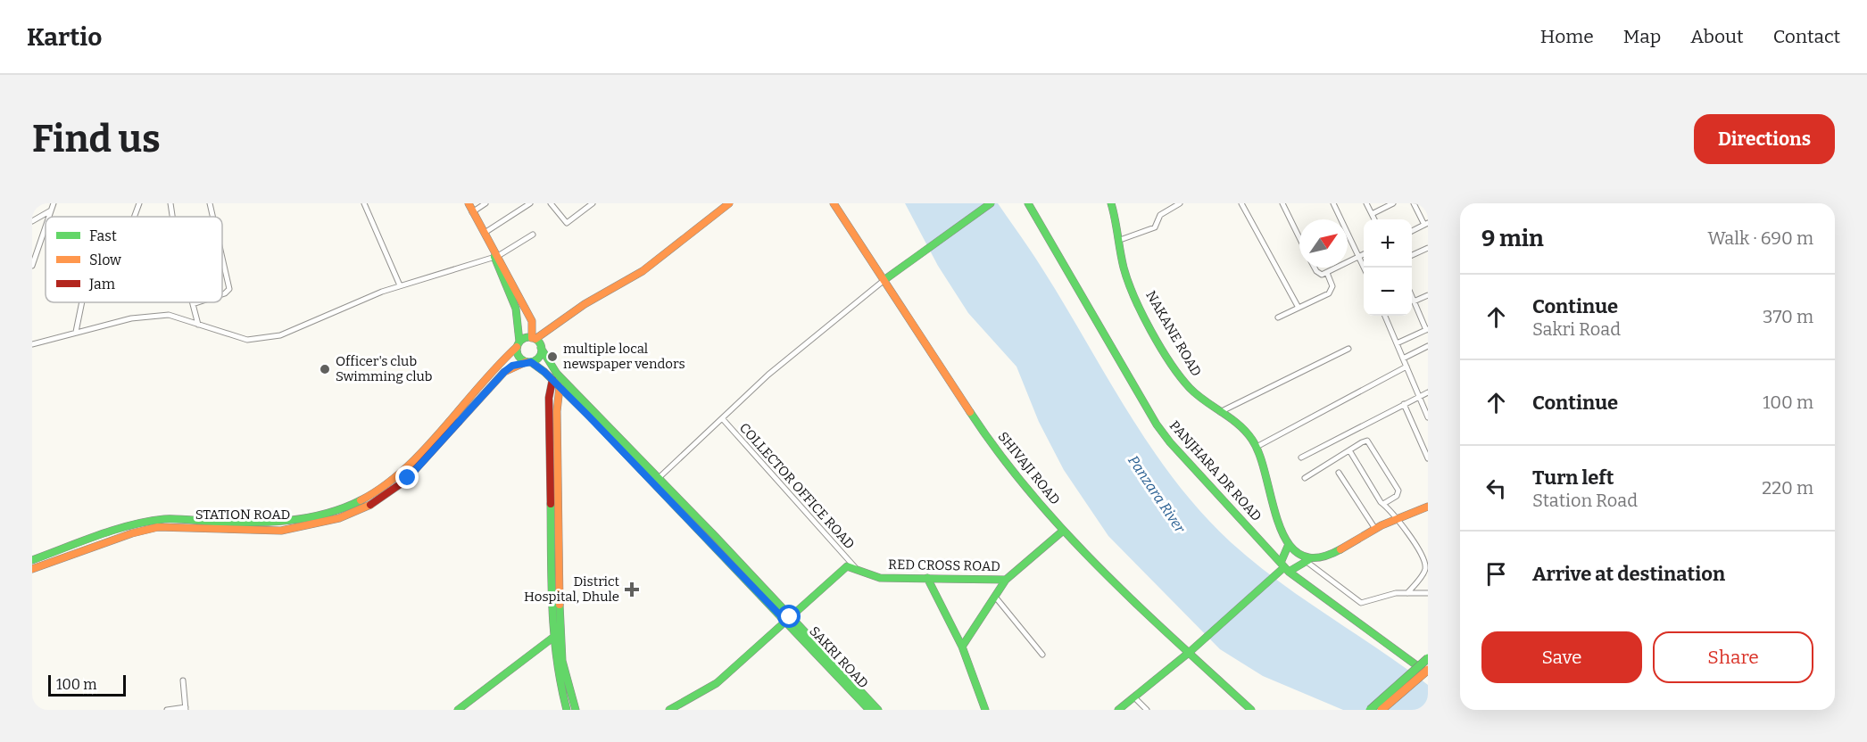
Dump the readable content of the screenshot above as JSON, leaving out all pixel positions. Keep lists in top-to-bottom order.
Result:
{
  "streets": {
    "street": [
      "NAKANE ROAD",
      "SHIVAJI ROAD",
      "PANJHARA DR ROAD",
      "COLLECTOR OFFICE ROAD",
      "STATION ROAD",
      "RED CROSS ROAD",
      "SAKRI ROAD"
    ]
  },
  "crossings": [
    ["SHIVAJI ROAD", "RED CROSS ROAD"],
    ["COLLECTOR OFFICE ROAD", "RED CROSS ROAD"]
  ],
  "water": ["Panzara River"],
  "places": {
    "other": ["multiple local newspaper vendors", "Officer's club Swimming club"],
    "health": ["District Hospital, Dhule"]
  },
  "legend": ["Fast", "Slow", "Jam"],
  "scale_bar": "100 m",
  "north": "top right",
  "page": {
    "header": "Kartio",
    "nav": [
      "Home",
      "Map",
      "About",
      "Contact"
    ],
    "buttons": [
      "Directions",
      ["Save", "Share"]
    ],
    "title": "Find us",
    "heading": ["9 min", "Walk · 690 m"],
    "map_buttons": ["+", "−"],
    "list": [
      ["Continue", "Sakri Road", "370 m"],
      ["Continue", "100 m"],
      ["Turn left", "Station Road", "220 m"],
      "Arrive at destination"
    ],
    "scale": "100 m"
  }
}
